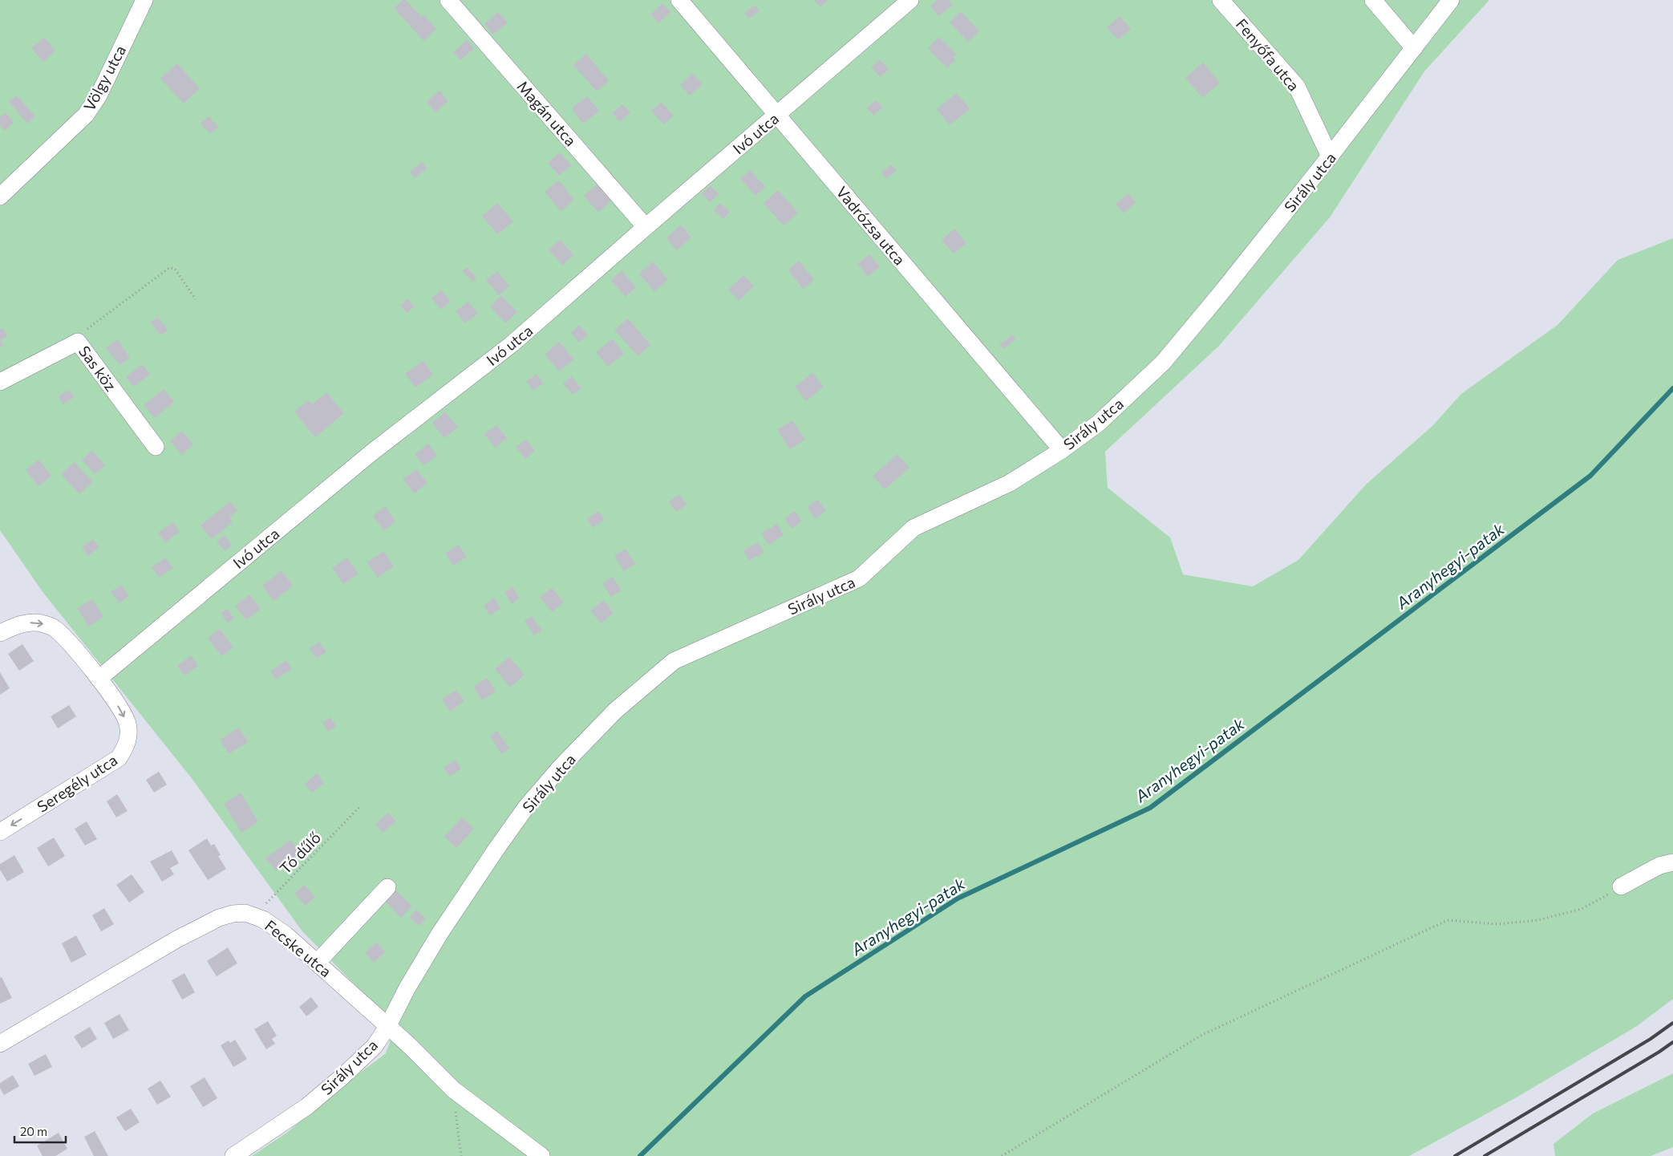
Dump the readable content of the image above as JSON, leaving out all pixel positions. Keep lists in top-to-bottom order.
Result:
{
  "streets": {
    "street": [
      "Fenyőfa utca",
      "Völgy utca",
      "Magán utca",
      "Ivó utca",
      "Sirály utca",
      "Vadrózsa utca",
      "Sas köz",
      "Seregély utca",
      "Fecske utca"
    ],
    "path": ["Tó dűlő"]
  },
  "crossings": [
    ["Fenyőfa utca", "Sirály utca"],
    ["Magán utca", "Ivó utca"],
    ["Ivó utca", "Vadrózsa utca"],
    ["Ivó utca", "Seregély utca"],
    ["Sirály utca", "Vadrózsa utca"],
    ["Sirály utca", "Fecske utca"],
    ["Tó dűlő", "Fecske utca"]
  ],
  "water": ["Aranyhegyi-patak"],
  "scale_bar": "20 m"
}
